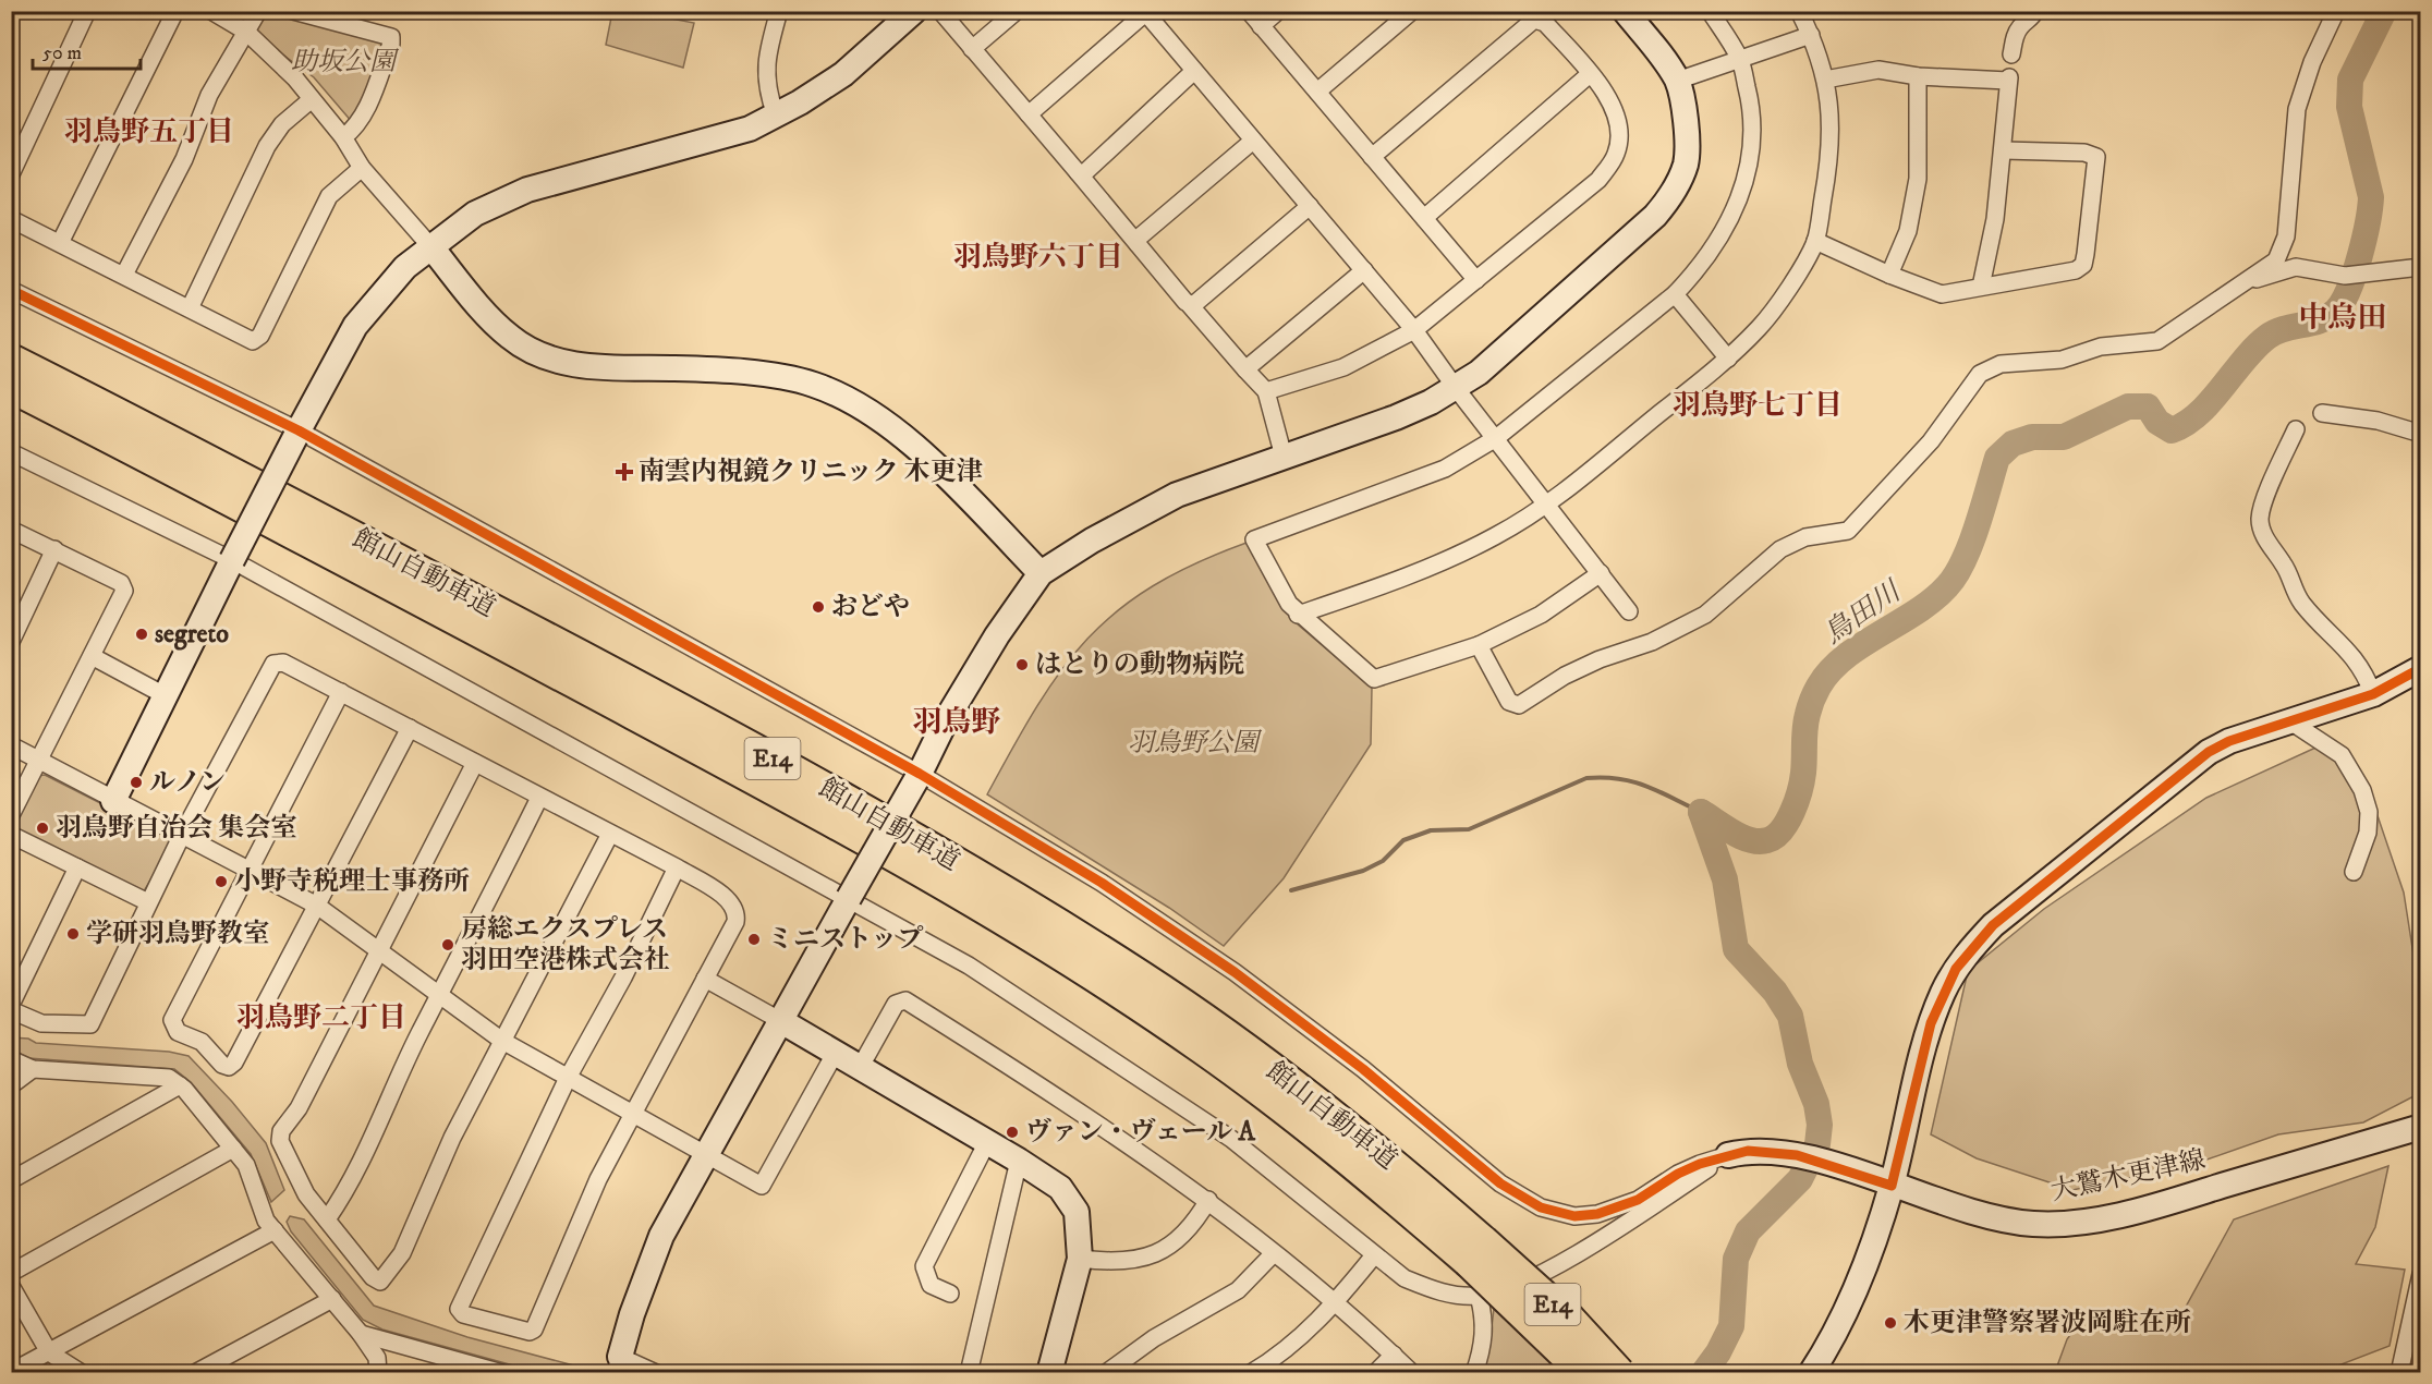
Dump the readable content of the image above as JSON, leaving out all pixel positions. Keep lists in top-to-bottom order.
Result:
{
  "streets": {
    "highway": ["館山自動車道", "E14"],
    "street": ["大鷲木更津線"]
  },
  "districts": [
    "羽鳥野五丁目",
    "羽鳥野六丁目",
    "中烏田",
    "羽鳥野七丁目",
    "羽鳥野",
    "羽鳥野二丁目"
  ],
  "water": ["鳥田川"],
  "parks": ["助坂公園", "羽鳥野公園"],
  "places": {
    "health": ["南雲内視鏡クリニック 木更津"],
    "other": [
      "おどや",
      "segreto",
      "はとりの動物病院",
      "ルノン",
      "羽鳥野自治会 集会室",
      "小野寺税理士事務所",
      "学研羽鳥野教室",
      "ミニストップ",
      "房総エクスプレス 羽田空港株式会社",
      "ヴァン・ヴェール A",
      "木更津警察署波岡駐在所"
    ]
  },
  "scale_bar": "50 m"
}
